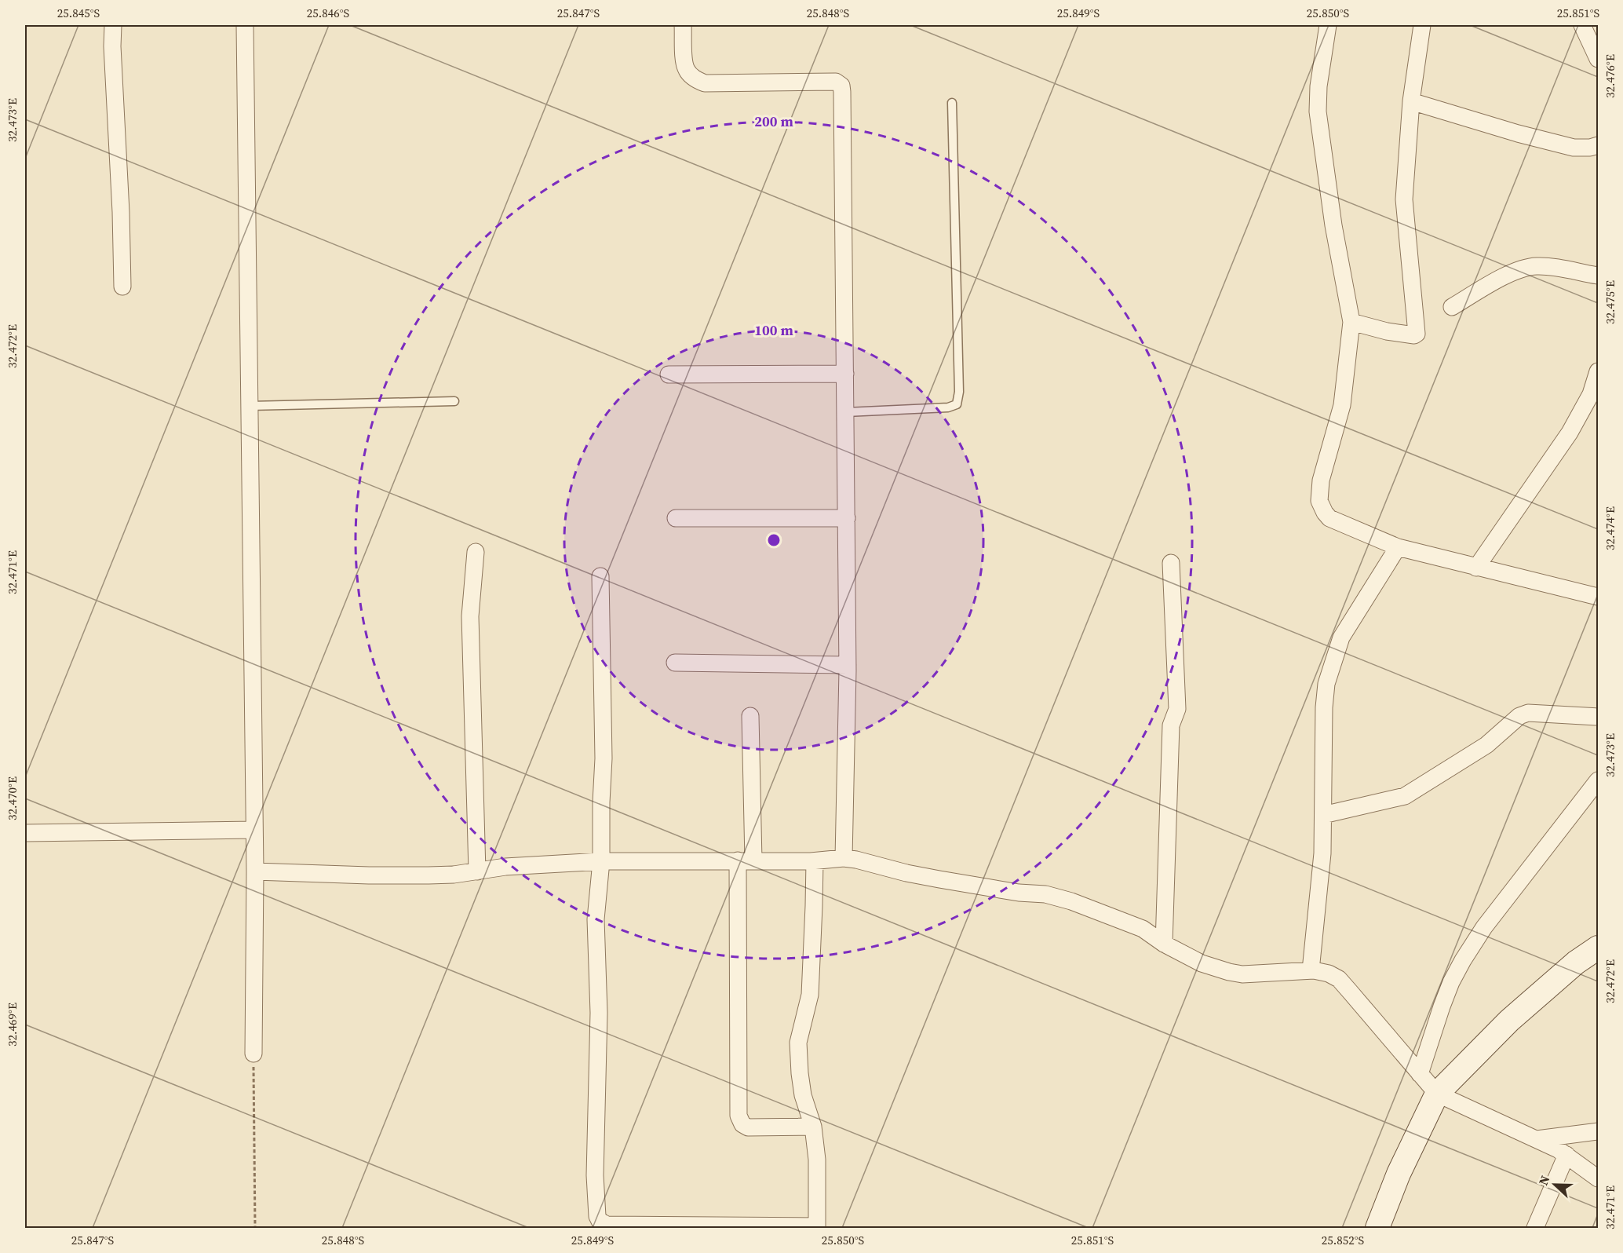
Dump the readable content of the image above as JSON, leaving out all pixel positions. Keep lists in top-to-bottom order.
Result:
{
  "north": "left",
  "coordinates": [
    "25.845°S",
    "25.846°S",
    "25.847°S",
    "25.848°S",
    "25.849°S",
    "25.850°S",
    "25.851°S",
    "32.476°E",
    "32.473°E",
    "32.475°E",
    "32.472°E",
    "32.474°E",
    "32.471°E",
    "32.470°E",
    "32.469°E",
    "25.852°S"
  ],
  "rings": ["200 m", "100 m"]
}
